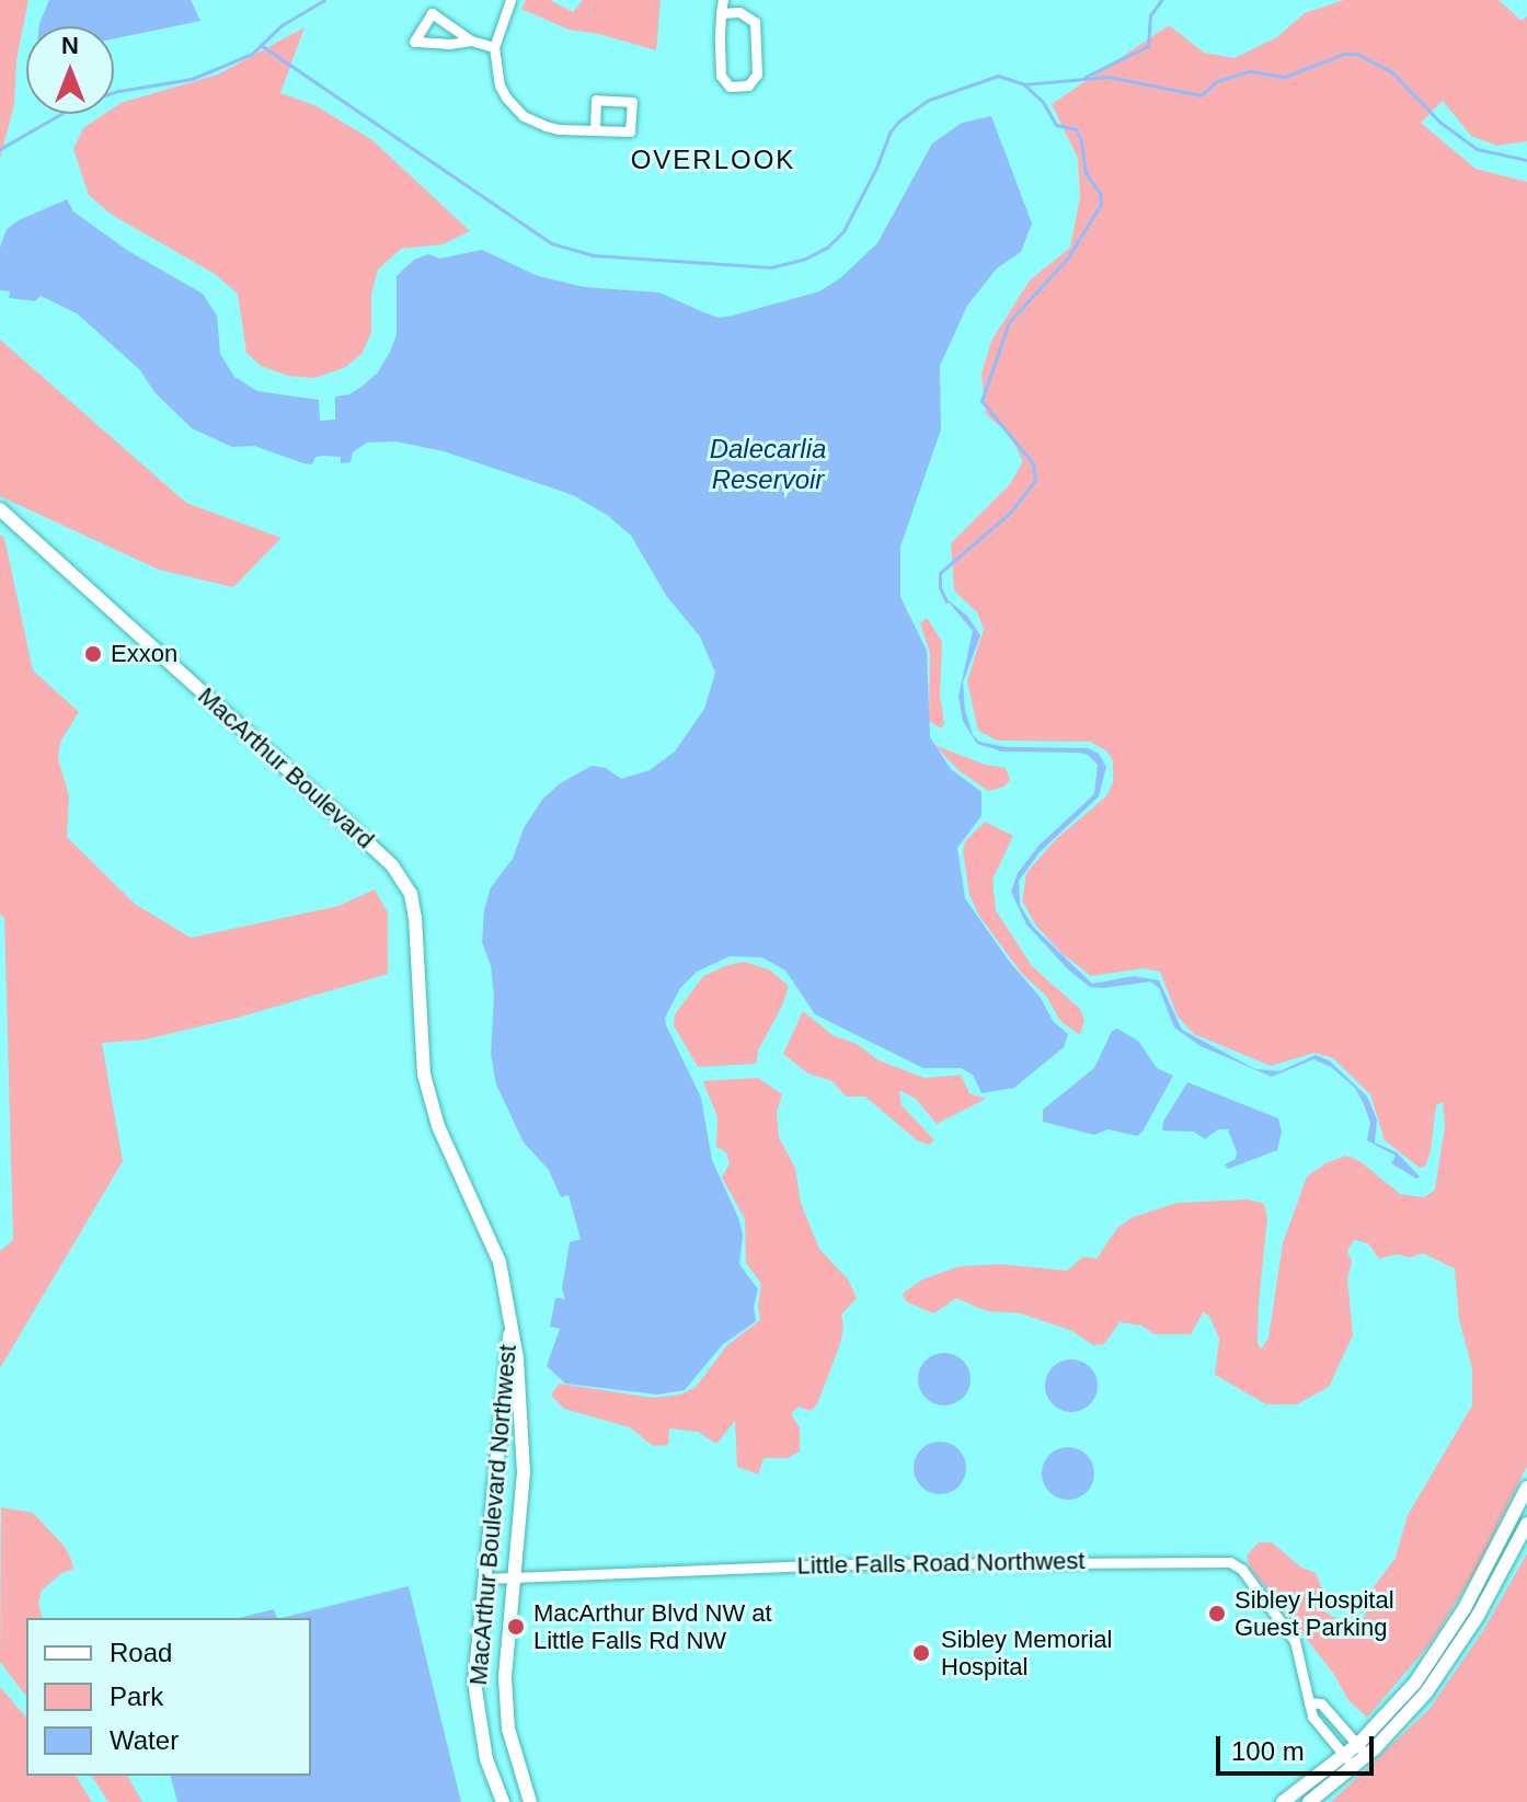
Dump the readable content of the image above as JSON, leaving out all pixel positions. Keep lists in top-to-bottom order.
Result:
{
  "streets": {
    "main road": ["MacArthur Boulevard", "MacArthur Boulevard Northwest"],
    "street": ["Little Falls Road Northwest"]
  },
  "crossings": [
    ["MacArthur Boulevard", "MacArthur Boulevard Northwest"],
    ["MacArthur Boulevard Northwest", "Little Falls Road Northwest"]
  ],
  "districts": ["OVERLOOK"],
  "water": ["Dalecarlia Reservoir"],
  "places": [
    "Exxon",
    "Sibley Hospital Guest Parking",
    "MacArthur Blvd NW at Little Falls Rd NW",
    "Sibley Memorial Hospital"
  ],
  "legend": ["Road", "Park", "Water"],
  "scale_bar": "100 m",
  "north": "top"
}
